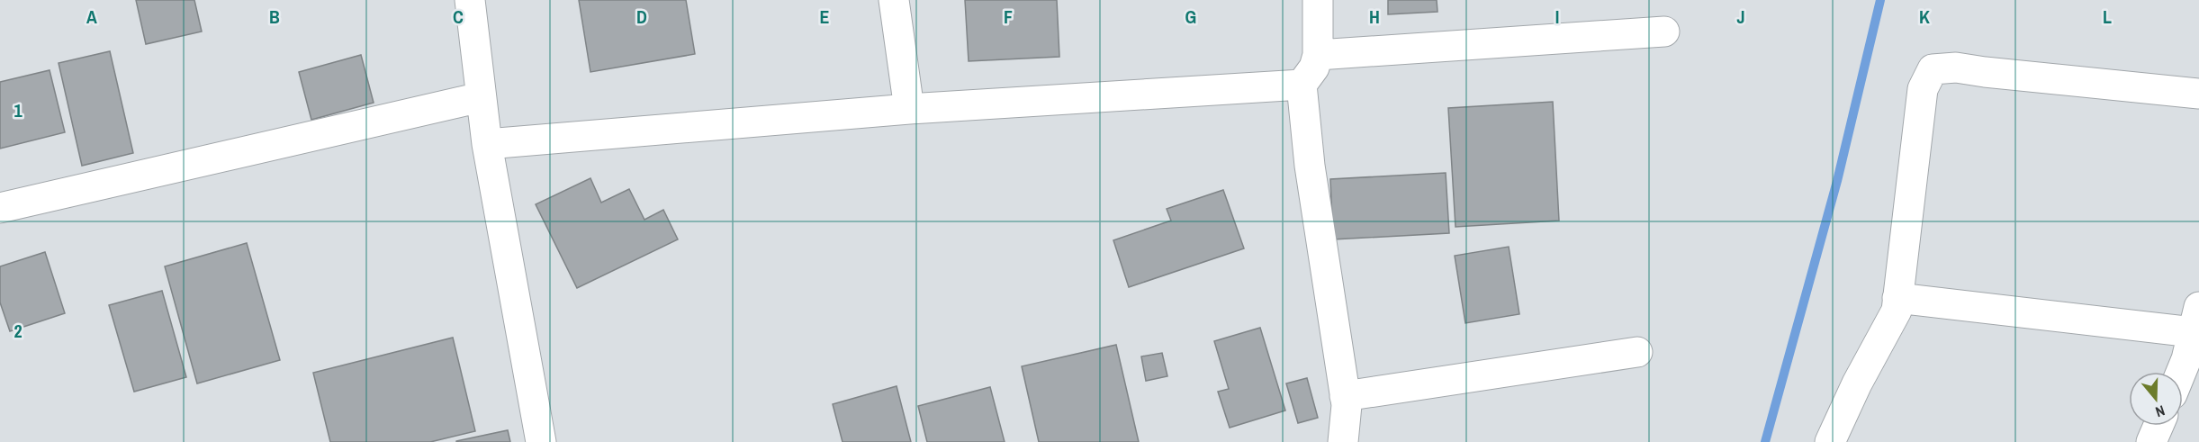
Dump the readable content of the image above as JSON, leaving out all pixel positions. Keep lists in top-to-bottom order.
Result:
{
  "north": "bottom",
  "grid": {
    "columns": [
      "A",
      "B",
      "C",
      "D",
      "E",
      "F",
      "G",
      "H",
      "I",
      "J",
      "K",
      "L"
    ],
    "rows": ["1", "2"]
  }
}
